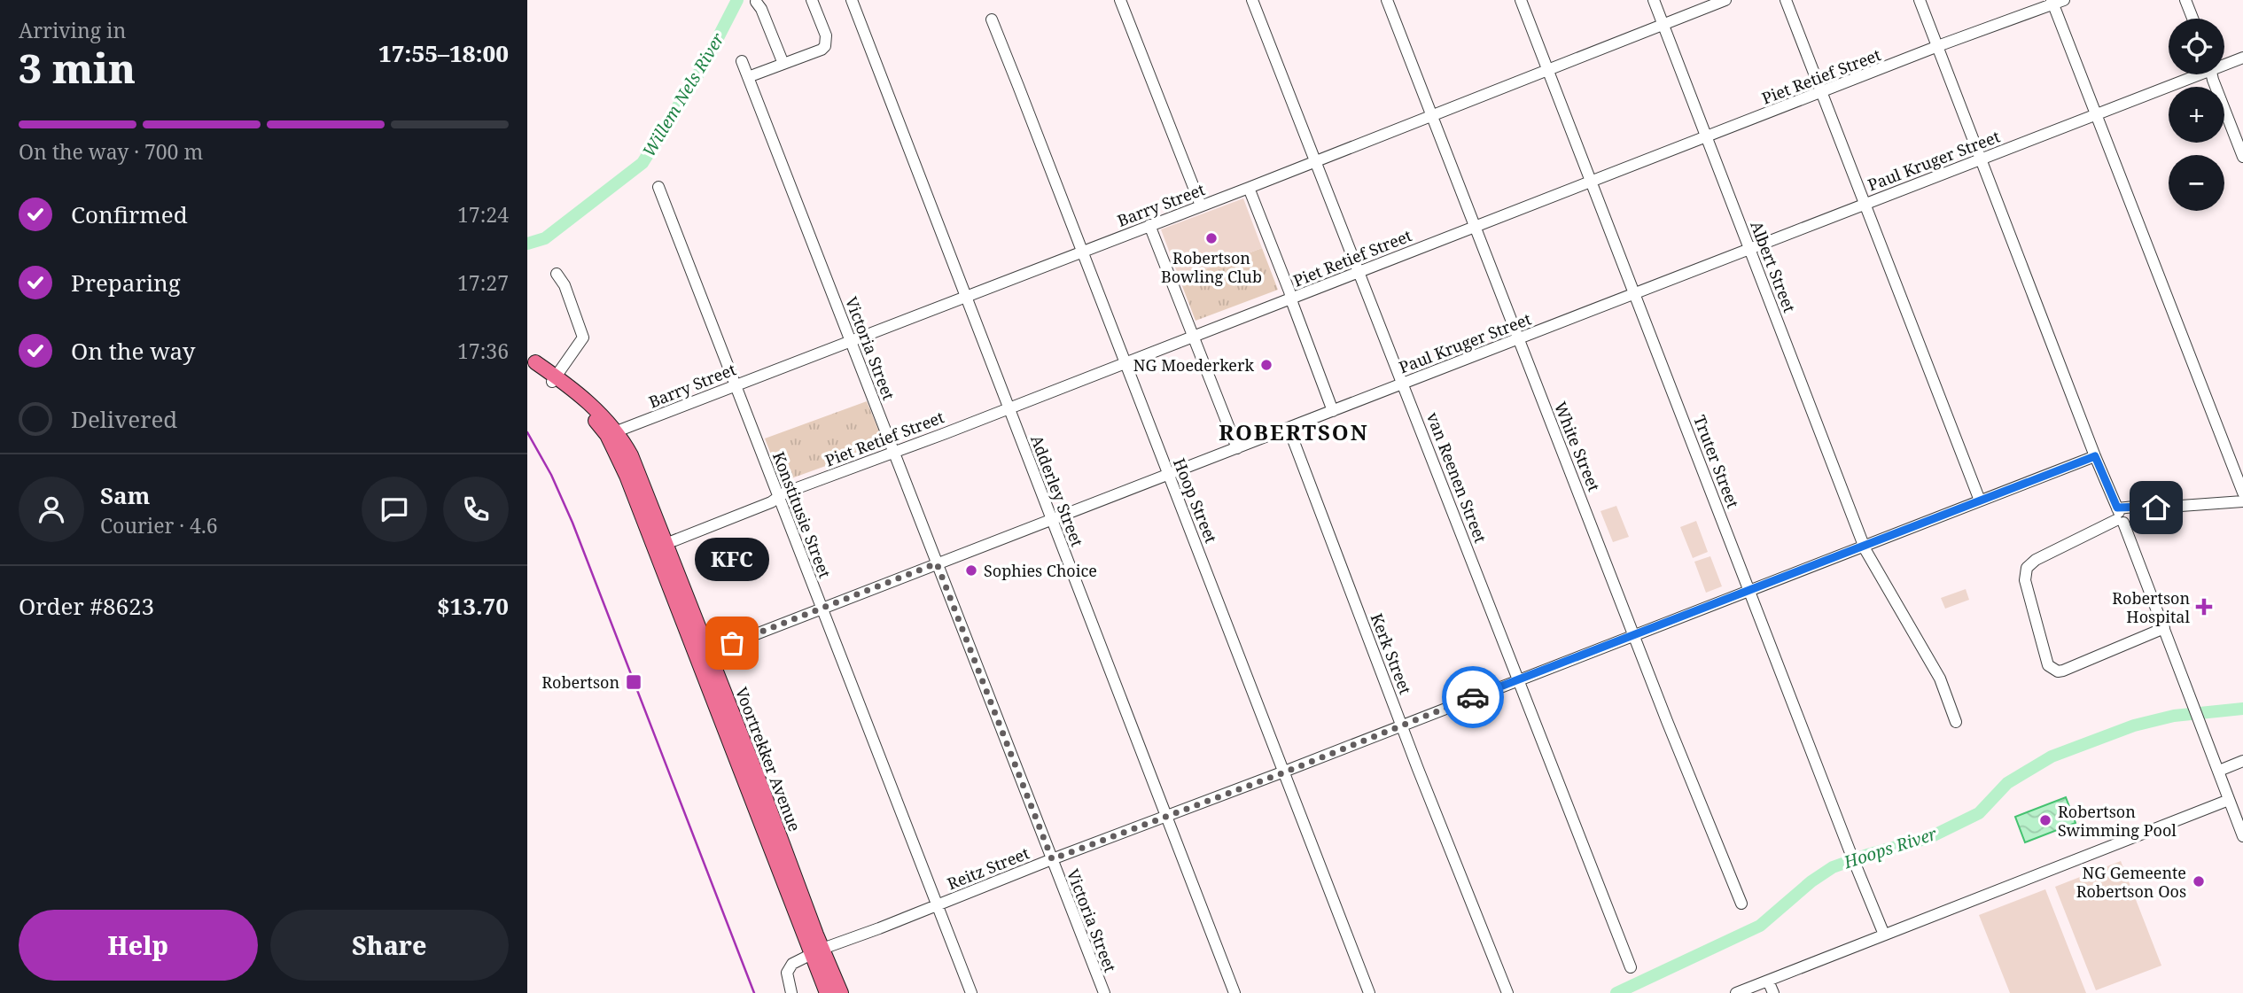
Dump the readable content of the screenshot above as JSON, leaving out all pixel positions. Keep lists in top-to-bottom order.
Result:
{
  "streets": {
    "main road": ["Voortrekker Avenue"],
    "street": [
      "Piet Retief Street",
      "Paul Kruger Street",
      "Barry Street",
      "Albert Street",
      "Victoria Street",
      "White Street",
      "Truter Street",
      "van Reenen Street",
      "Adderley Street",
      "Hoop Street",
      "Konstitusie Street",
      "Kerk Street",
      "Reitz Street"
    ]
  },
  "crossings": [
    ["Piet Retief Street", "Albert Street"],
    ["Piet Retief Street", "Victoria Street"],
    ["Piet Retief Street", "White Street"],
    ["Piet Retief Street", "Truter Street"],
    ["Piet Retief Street", "van Reenen Street"],
    ["Piet Retief Street", "Adderley Street"],
    ["Piet Retief Street", "Hoop Street"],
    ["Piet Retief Street", "Konstitusie Street"],
    ["Piet Retief Street", "Voortrekker Avenue"],
    ["Paul Kruger Street", "Albert Street"],
    ["Paul Kruger Street", "Victoria Street"],
    ["Paul Kruger Street", "White Street"],
    ["Paul Kruger Street", "Truter Street"],
    ["Paul Kruger Street", "van Reenen Street"],
    ["Paul Kruger Street", "Adderley Street"],
    ["Paul Kruger Street", "Hoop Street"],
    ["Paul Kruger Street", "Konstitusie Street"],
    ["Paul Kruger Street", "Kerk Street"],
    ["Paul Kruger Street", "Voortrekker Avenue"],
    ["Barry Street", "Albert Street"],
    ["Barry Street", "Victoria Street"],
    ["Barry Street", "White Street"],
    ["Barry Street", "Truter Street"],
    ["Barry Street", "van Reenen Street"],
    ["Barry Street", "Adderley Street"],
    ["Barry Street", "Hoop Street"],
    ["Barry Street", "Konstitusie Street"],
    ["Barry Street", "Voortrekker Avenue"],
    ["Albert Street", "Reitz Street"],
    ["Victoria Street", "Reitz Street"],
    ["White Street", "Reitz Street"],
    ["Truter Street", "Reitz Street"],
    ["van Reenen Street", "Reitz Street"],
    ["Adderley Street", "Reitz Street"],
    ["Hoop Street", "Reitz Street"],
    ["Konstitusie Street", "Reitz Street"],
    ["Kerk Street", "Reitz Street"],
    ["Voortrekker Avenue", "Reitz Street"]
  ],
  "districts": ["ROBERTSON"],
  "water": ["Willem Nels River", "Hoops River"],
  "places": {
    "other": [
      "Robertson Bowling Club",
      "NG Moederkerk",
      "Sophies Choice",
      "KFC",
      "Robertson Swimming Pool",
      "NG Gemeente Robertson Oos"
    ],
    "health": ["Robertson Hospital"],
    "transit": ["Robertson"]
  },
  "page": {
    "heading": ["3 min", "Arriving in", "17:55–18:00"],
    "panel": [
      "Sam",
      "Courier · 4.6",
      "Order #8623",
      "$13.70"
    ],
    "map_buttons": ["+", "−"],
    "bar": "On the way · 700 m",
    "list": [
      ["Confirmed", "17:24"],
      ["Preparing", "17:27"],
      ["On the way", "17:36"],
      "Delivered"
    ],
    "bubble": "KFC",
    "buttons": ["Help", "Share"]
  }
}
